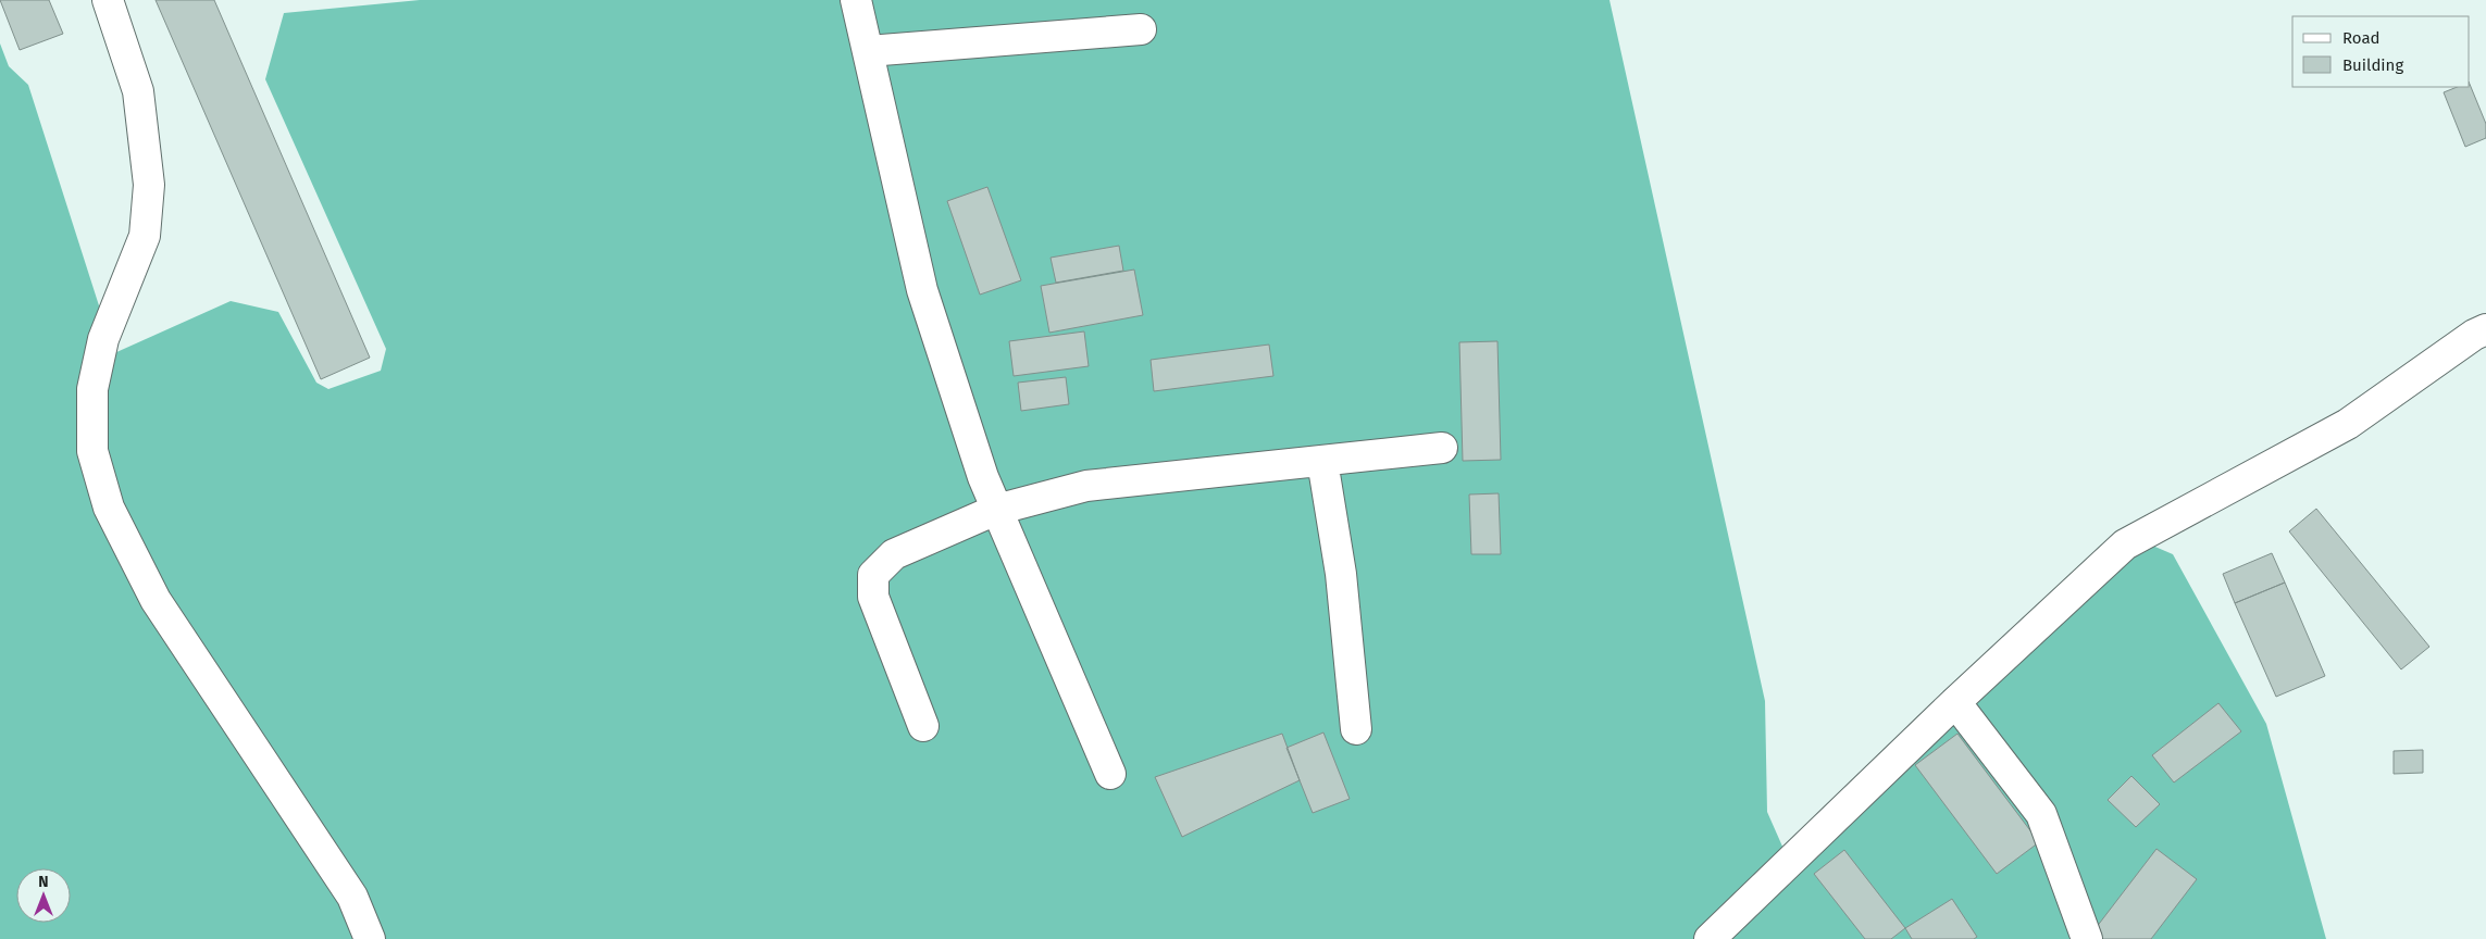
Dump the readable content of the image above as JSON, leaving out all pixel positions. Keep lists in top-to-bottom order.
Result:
{
  "legend": ["Road", "Building"],
  "north": "top"
}
